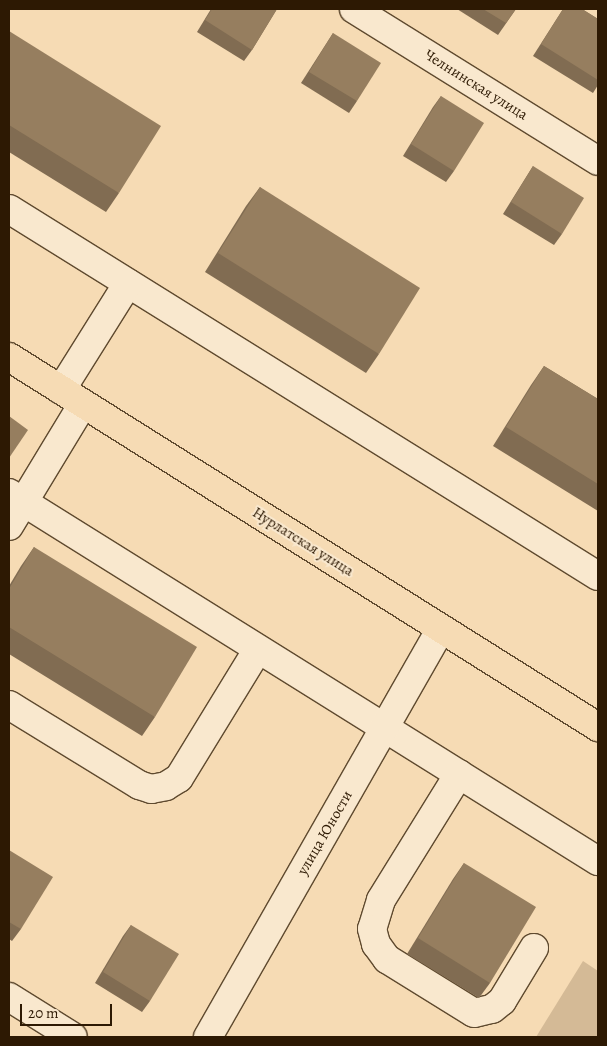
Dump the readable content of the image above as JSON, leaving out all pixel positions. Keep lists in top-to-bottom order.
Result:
{
  "streets": {
    "main road": ["Нурлатская улица"],
    "street": ["Челнинская улица", "улица Юности"]
  },
  "crossings": [
    ["Нурлатская улица", "улица Юности"]
  ],
  "scale_bar": "20 m"
}
